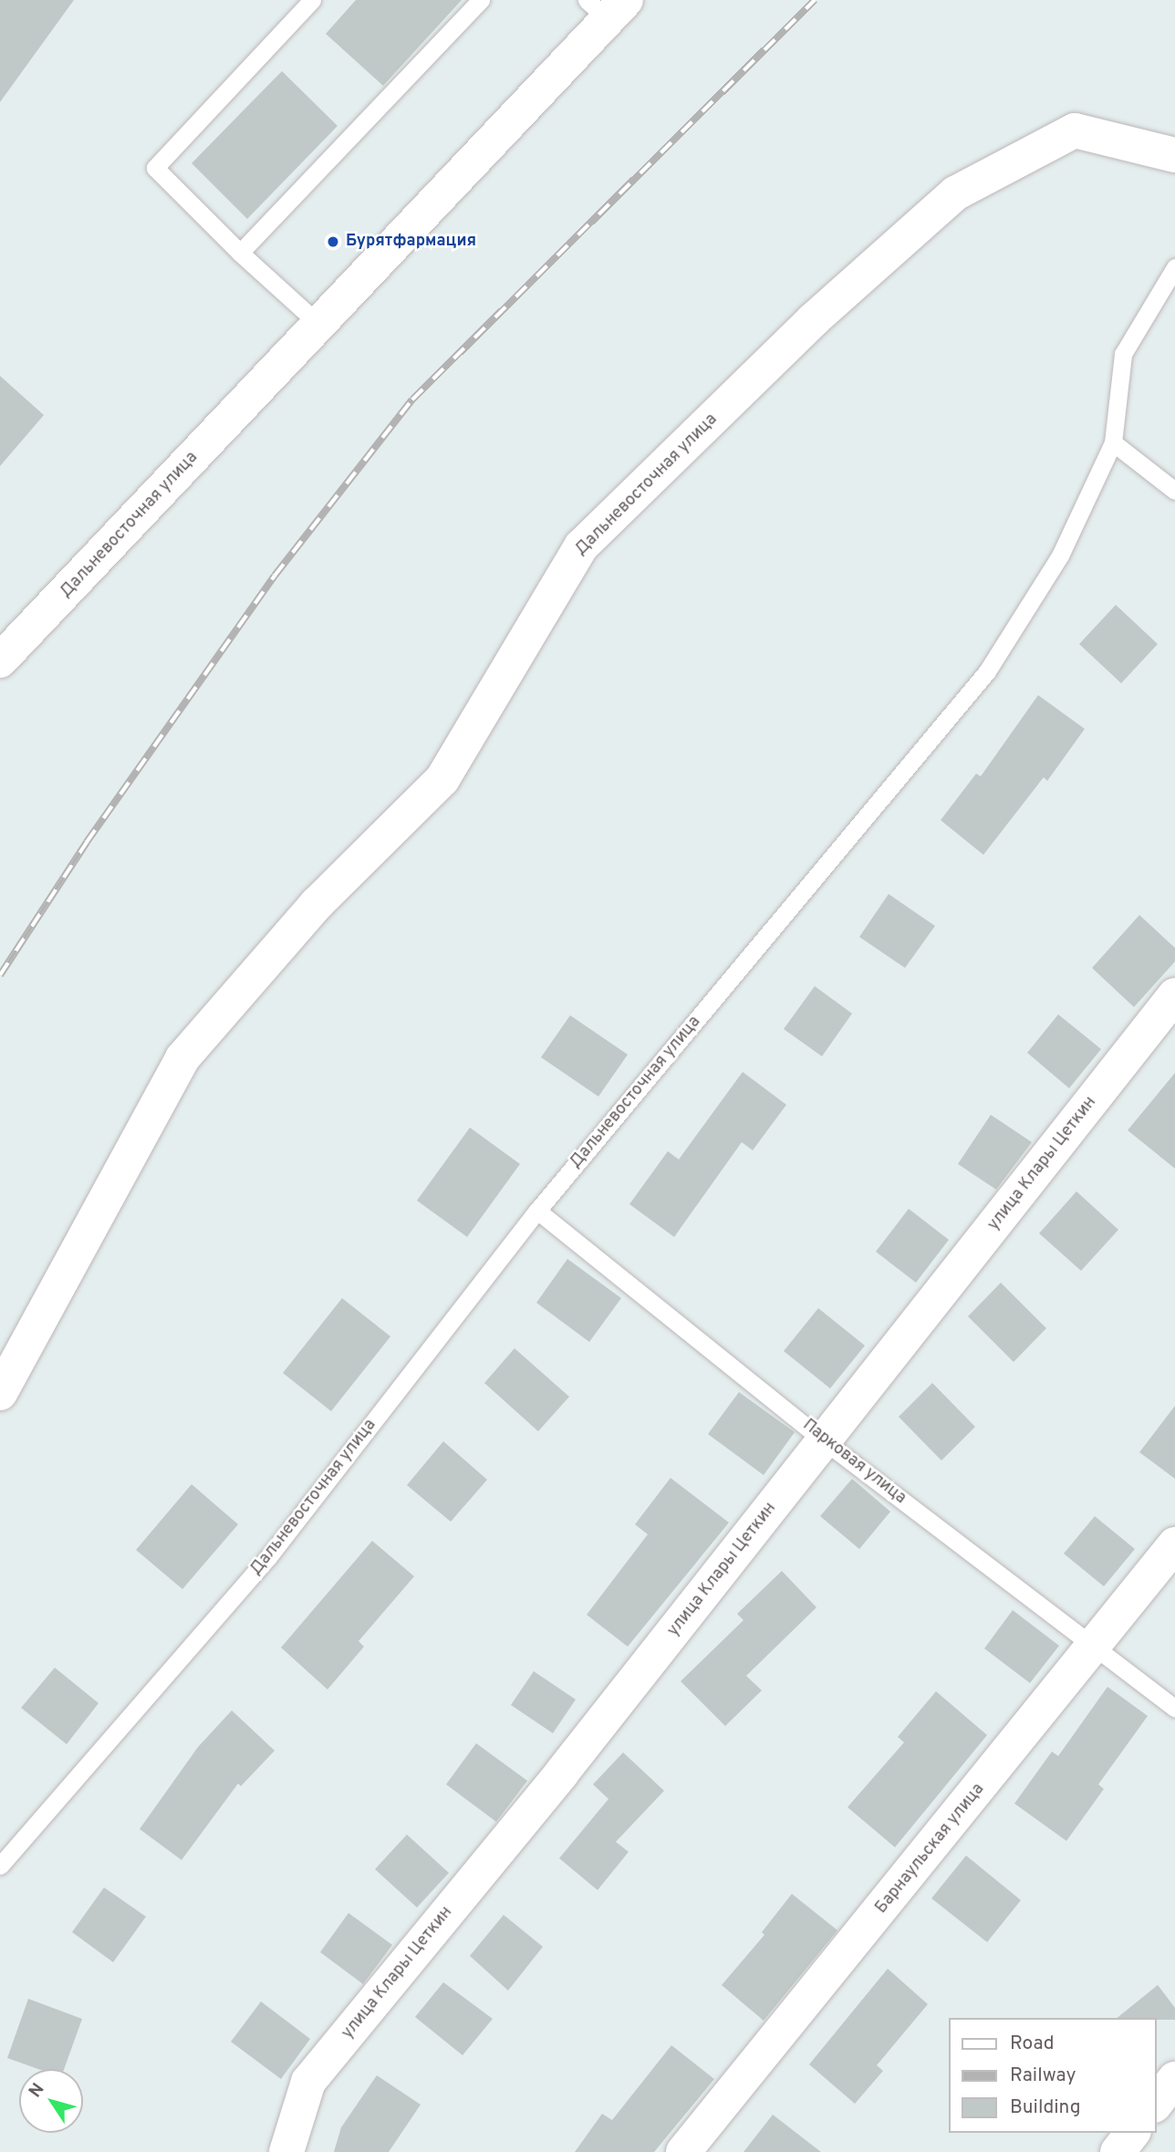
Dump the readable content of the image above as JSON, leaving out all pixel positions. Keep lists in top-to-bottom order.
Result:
{
  "streets": {
    "street": ["Дальневосточная улица", "улица Клары Цеткин", "Барнаульская улица"],
    "lane": ["Парковая улица"]
  },
  "crossings": [
    ["Дальневосточная улица", "Парковая улица"],
    ["улица Клары Цеткин", "Парковая улица"],
    ["Парковая улица", "Барнаульская улица"]
  ],
  "places": ["Бурятфармация"],
  "legend": ["Road", "Railway", "Building"],
  "north": "top left"
}
